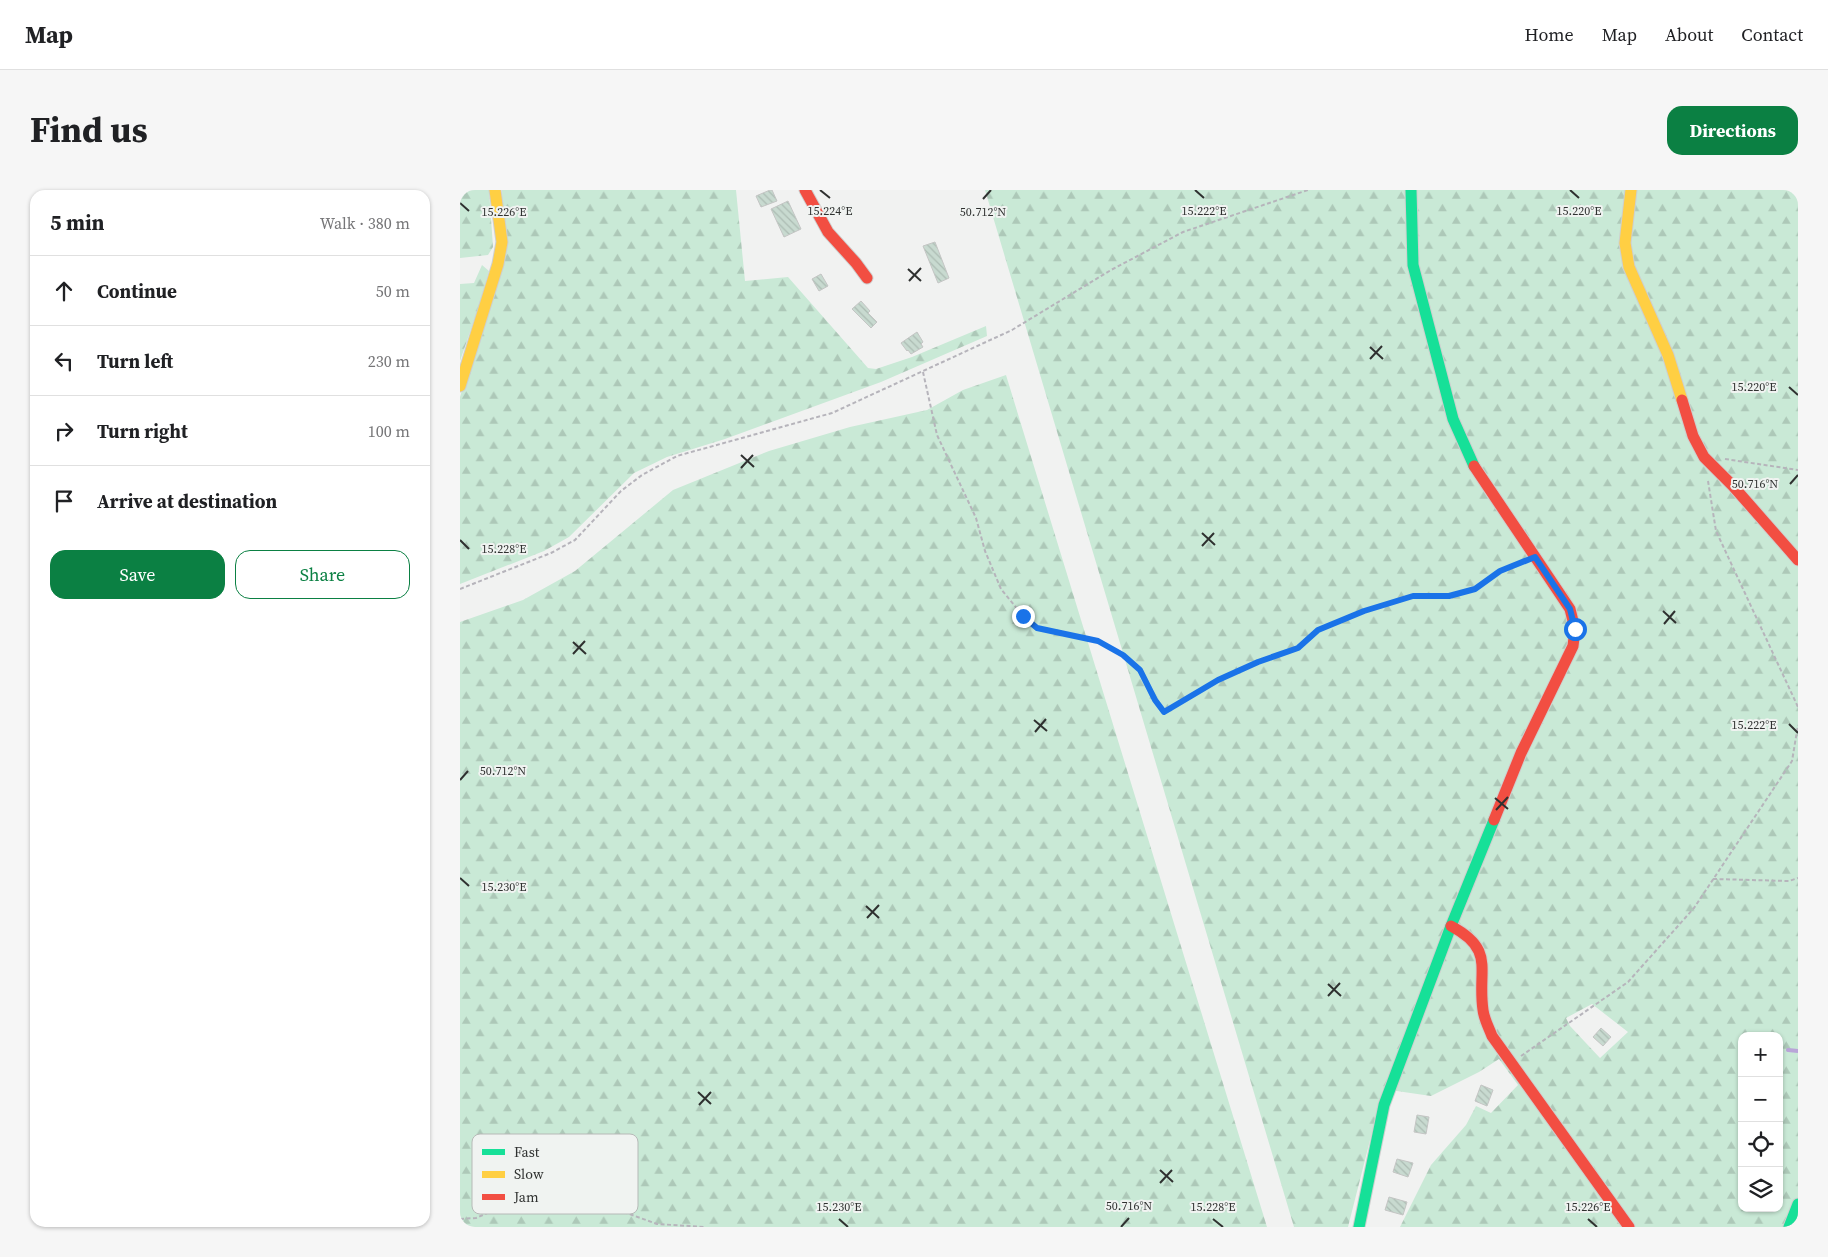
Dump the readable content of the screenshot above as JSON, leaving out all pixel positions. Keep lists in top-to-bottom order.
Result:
{
  "legend": ["Fast", "Slow", "Jam"],
  "page": {
    "header": "Map",
    "nav": [
      "Home",
      "Map",
      "About",
      "Contact"
    ],
    "title": "Find us",
    "buttons": [
      "Directions",
      ["Save", "Share"]
    ],
    "heading": ["5 min", "Walk · 380 m"],
    "list": [
      ["Continue", "50 m"],
      ["Turn left", "230 m"],
      ["Turn right", "100 m"],
      "Arrive at destination"
    ],
    "map_buttons": ["+", "−"]
  },
  "coordinates": [
    "15.220°E",
    "15.224°E",
    "15.222°E",
    "15.226°E",
    "50.712°N",
    "50.716°N",
    "15.228°E",
    "15.230°E"
  ]
}
